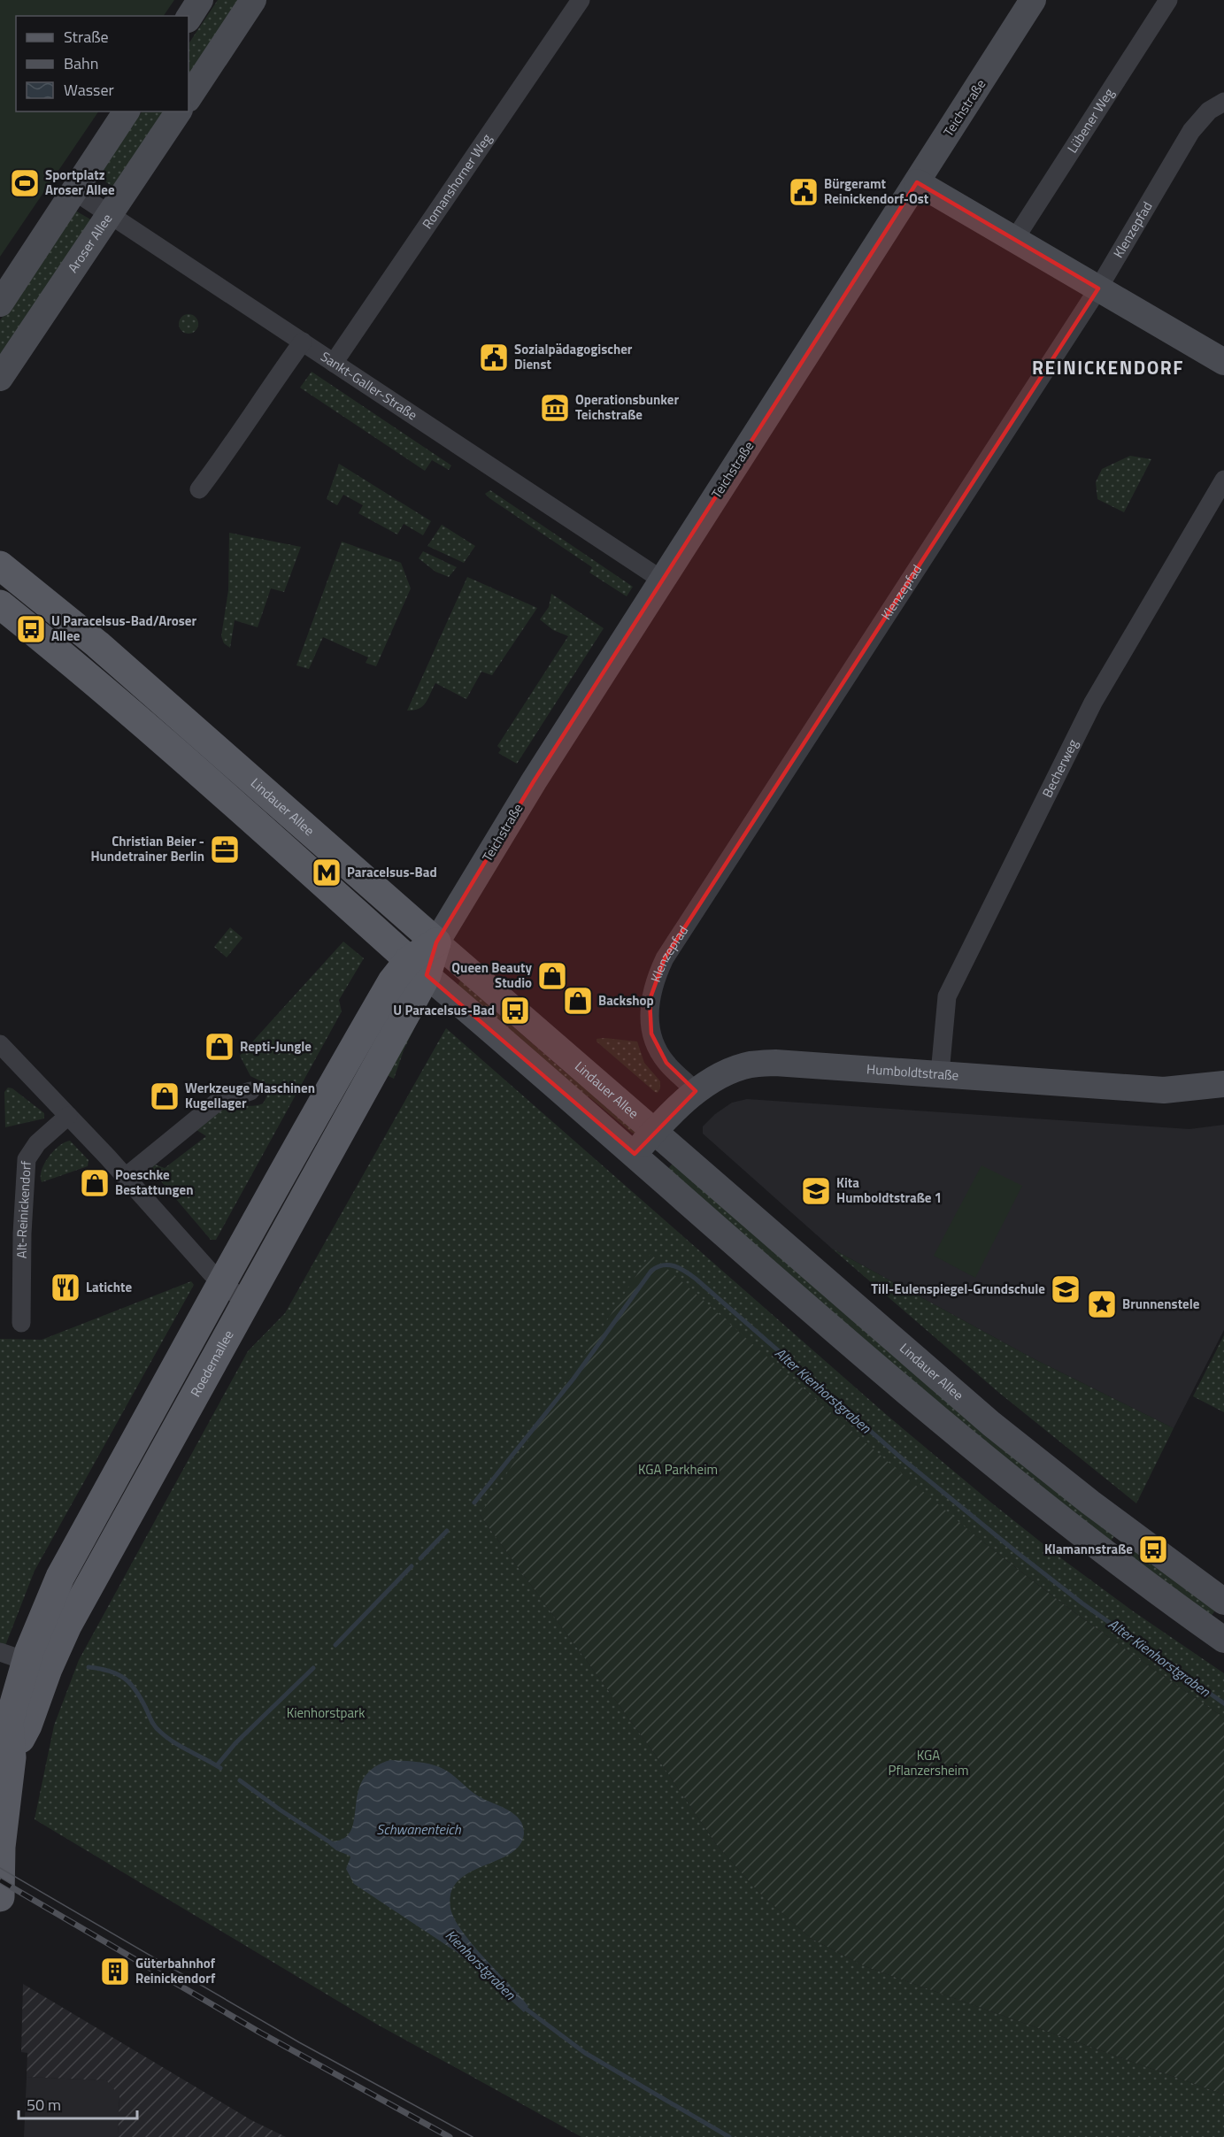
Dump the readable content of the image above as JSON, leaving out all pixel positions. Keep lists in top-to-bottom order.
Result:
{
  "streets": {
    "main road": [
      "Teichstraße",
      "Aroser Allee",
      "Lindauer Allee",
      "Humboldtstraße",
      "Roedernallee"
    ],
    "street": [
      "Lübener Weg",
      "Romanshorner Weg",
      "Klenzepfad",
      "Sankt-Galler-Straße",
      "Becherweg",
      "Alt-Reinickendorf"
    ]
  },
  "crossings": [
    ["Teichstraße", "Sankt-Galler-Straße"],
    ["Teichstraße", "Lindauer Allee"],
    ["Romanshorner Weg", "Sankt-Galler-Straße"],
    ["Klenzepfad", "Humboldtstraße"],
    ["Aroser Allee", "Sankt-Galler-Straße"],
    ["Becherweg", "Humboldtstraße"],
    ["Lindauer Allee", "Humboldtstraße"]
  ],
  "districts": ["REINICKENDORF"],
  "water": ["Alter Kienhorstgraben", "Schwanenteich", "Kienhorstgraben"],
  "parks": ["KGA Parkheim", "Kienhorstpark", "KGA Pflanzersheim"],
  "places": {
    "sports": ["Sportplatz Aroser Allee"],
    "public building": ["Bürgeramt Reinickendorf-Ost", "Sozialpädagogischer Dienst"],
    "museum": ["Operationsbunker Teichstraße"],
    "bus stop": ["U Paracelsus-Bad/Aroser Allee", "U Paracelsus-Bad", "Klamannstraße"],
    "office": ["Christian Beier - Hundetrainer Berlin"],
    "metro station": ["Paracelsus-Bad"],
    "shop": [
      "Queen Beauty Studio",
      "Backshop",
      "Repti-Jungle",
      "Werkzeuge Maschinen Kugellager",
      "Poeschke Bestattungen"
    ],
    "school or university": ["Kita Humboldtstraße 1", "Till-Eulenspiegel-Grundschule"],
    "restaurant": ["Latichte"],
    "place": ["Brunnenstele"],
    "building": ["Güterbahnhof Reinickendorf"]
  },
  "legend": ["Straße", "Bahn", "Wasser"],
  "scale_bar": "50 m"
}
